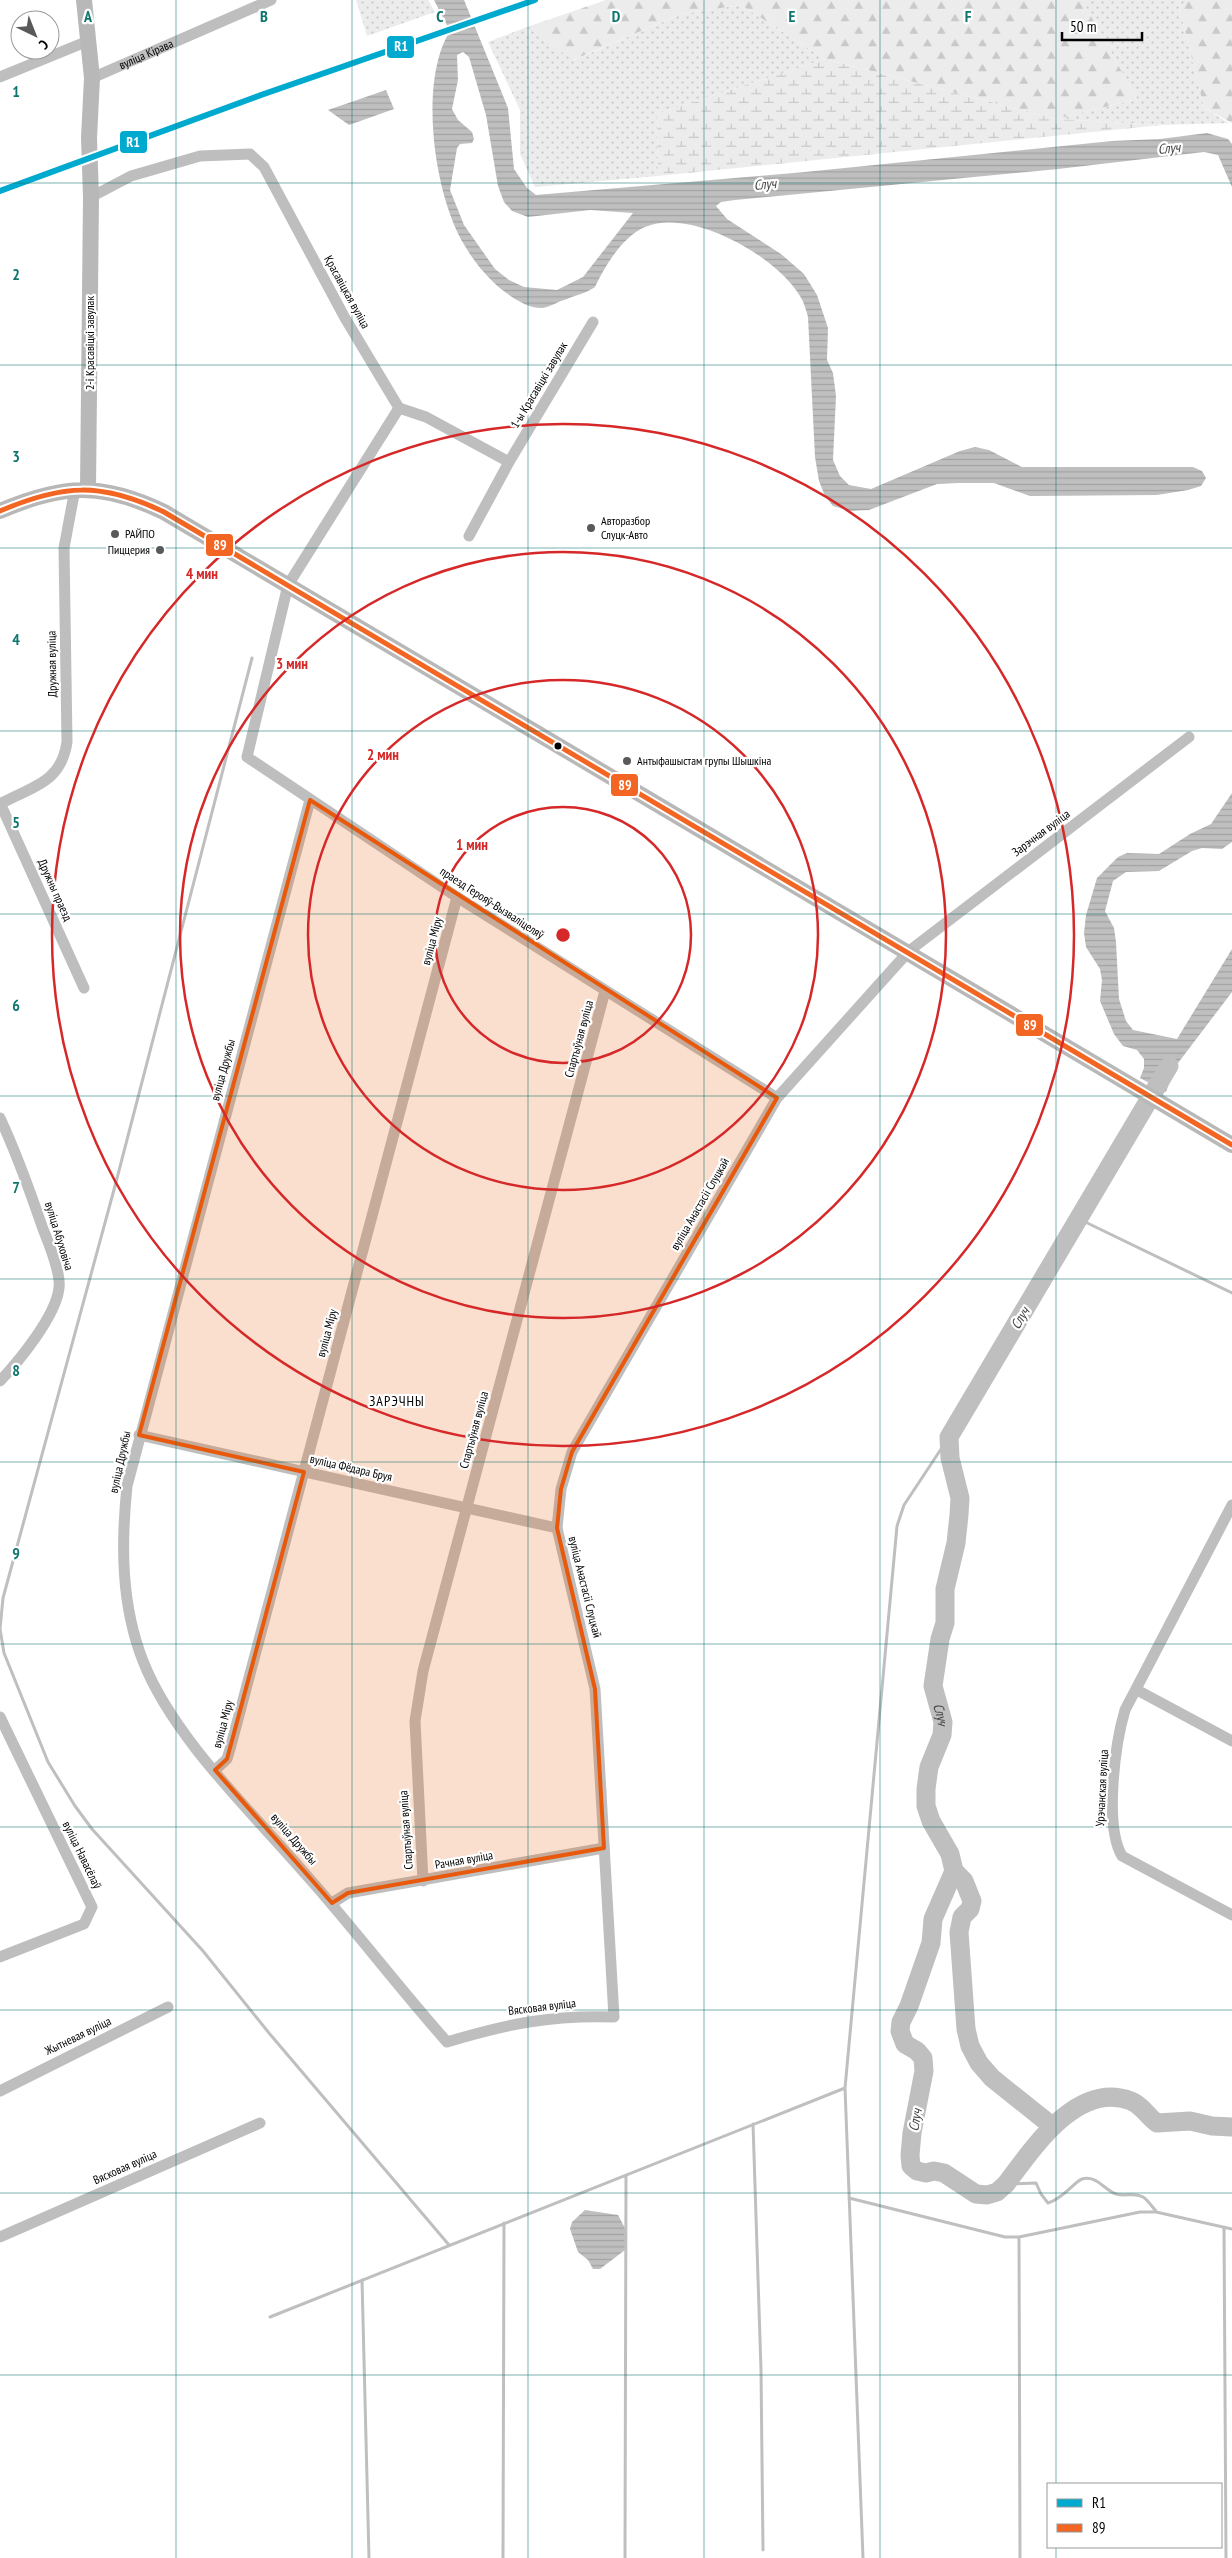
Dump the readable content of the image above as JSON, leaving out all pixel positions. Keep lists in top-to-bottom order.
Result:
{
  "streets": {
    "main road": ["2-і Красавіцкі завулак"],
    "street": [
      "вуліца Кірава",
      "Красавіцкая вуліца",
      "1-ы Красавіцкі завулак",
      "Дружная вуліца",
      "Зарэчная вуліца",
      "Дружны праезд",
      "праезд Герояў-Вызваліцеляў",
      "вуліца Міру",
      "Спартыўная вуліца",
      "вуліца Дружбы",
      "вуліца Анастасіі Слуцкай",
      "вуліца Абуховіча",
      "вуліца Фёдара Бруя",
      "Урэчанская вуліца",
      "вуліца Навасёлаў",
      "Рачная вуліца",
      "Вясковая вуліца",
      "Жытневая вуліца"
    ]
  },
  "crossings": [
    ["вуліца Кірава", "2-і Красавіцкі завулак"],
    ["Красавіцкая вуліца", "2-і Красавіцкі завулак"],
    ["2-і Красавіцкі завулак", "Дружная вуліца"],
    ["Дружная вуліца", "Дружны праезд"],
    ["Зарэчная вуліца", "праезд Герояў-Вызваліцеляў"],
    ["Зарэчная вуліца", "вуліца Анастасіі Слуцкай"],
    ["праезд Герояў-Вызваліцеляў", "вуліца Міру"],
    ["праезд Герояў-Вызваліцеляў", "Спартыўная вуліца"],
    ["праезд Герояў-Вызваліцеляў", "вуліца Дружбы"],
    ["праезд Герояў-Вызваліцеляў", "вуліца Анастасіі Слуцкай"],
    ["вуліца Міру", "вуліца Дружбы"],
    ["вуліца Міру", "вуліца Фёдара Бруя"],
    ["Спартыўная вуліца", "вуліца Фёдара Бруя"],
    ["Спартыўная вуліца", "Рачная вуліца"],
    ["вуліца Дружбы", "вуліца Фёдара Бруя"],
    ["вуліца Дружбы", "Рачная вуліца"],
    ["вуліца Дружбы", "Вясковая вуліца"],
    ["вуліца Анастасіі Слуцкай", "вуліца Фёдара Бруя"],
    ["вуліца Анастасіі Слуцкай", "Рачная вуліца"],
    ["вуліца Анастасіі Слуцкай", "Вясковая вуліца"]
  ],
  "districts": ["ЗАРЭЧНЫ"],
  "water": ["Случ"],
  "places": [
    "Авторазбор Слуцк-Авто",
    "РАЙПО",
    "Пиццерия",
    "Антыфашыстам групы Шышкіна"
  ],
  "lines": ["transit line R1", "transit line 89"],
  "legend": ["R1", "89"],
  "scale_bar": "50 m",
  "north": "bottom right",
  "grid": {
    "columns": [
      "A",
      "B",
      "C",
      "D",
      "E",
      "F"
    ],
    "rows": [
      "1",
      "2",
      "3",
      "4",
      "5",
      "6",
      "7",
      "8",
      "9"
    ]
  },
  "rings": [
    "4 мин",
    "3 мин",
    "2 мин",
    "1 мин"
  ]
}
